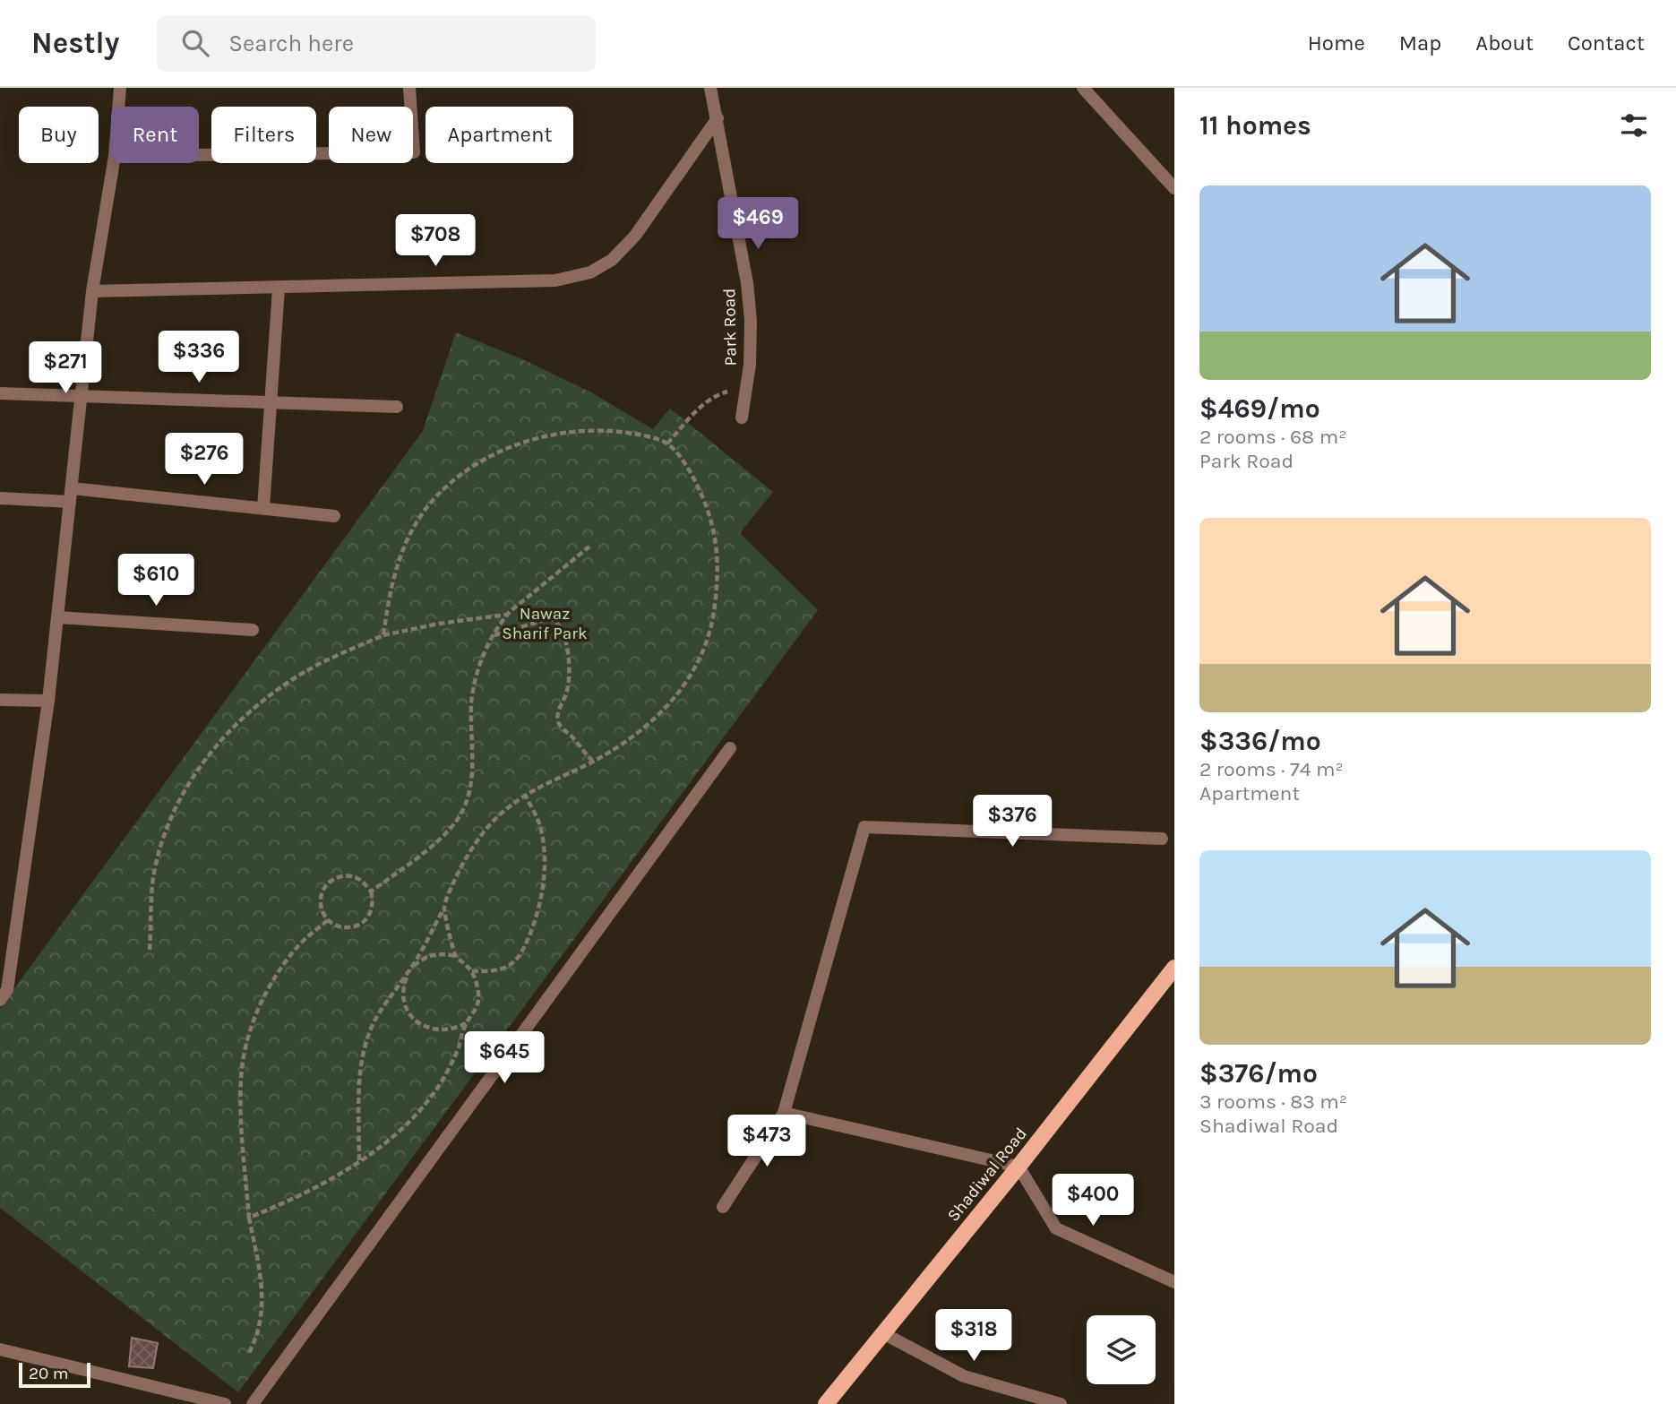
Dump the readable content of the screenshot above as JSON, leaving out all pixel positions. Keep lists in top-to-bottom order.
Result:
{
  "streets": {
    "main road": ["Shadiwal Road"],
    "street": ["Park Road"]
  },
  "parks": ["Nawaz Sharif Park"],
  "scale_bar": "20 m",
  "page": {
    "header": "Nestly",
    "search": "Search here",
    "nav": [
      "Home",
      "Map",
      "About",
      "Contact"
    ],
    "heading": "11 homes",
    "chip": [
      "Buy",
      "Rent",
      "Filters",
      "New",
      "Apartment"
    ],
    "list": [
      {
        "name": "$469/mo",
        "note": "2 rooms · 68 m² · Park Road"
      },
      {
        "name": "$336/mo",
        "note": "2 rooms · 74 m² · Apartment"
      },
      {
        "name": "$376/mo",
        "note": "3 rooms · 83 m² · Shadiwal Road"
      }
    ],
    "price": [
      "$469",
      "$708",
      "$336",
      "$271",
      "$276",
      "$610",
      "$376",
      "$645",
      "$473",
      "$400",
      "$318"
    ],
    "scale": "20 m"
  }
}
